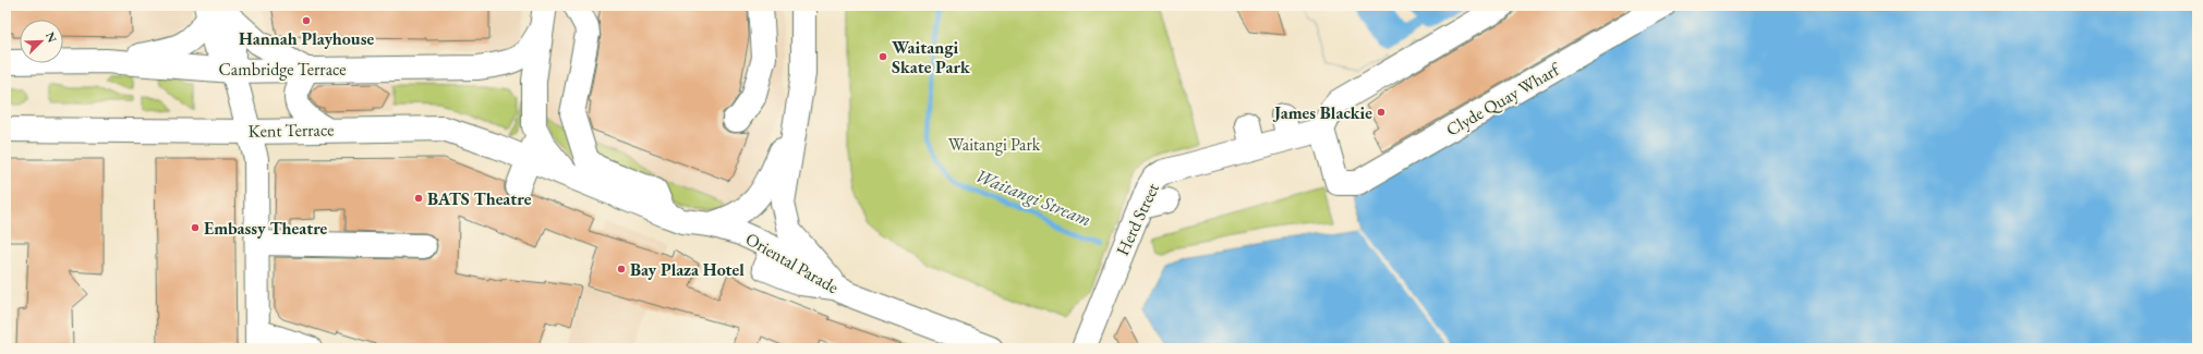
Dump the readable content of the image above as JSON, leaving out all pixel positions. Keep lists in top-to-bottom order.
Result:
{
  "streets": {
    "main road": [
      "Cambridge Terrace",
      "Clyde Quay Wharf",
      "Kent Terrace",
      "Herd Street",
      "Oriental Parade"
    ]
  },
  "crossings": [
    ["Clyde Quay Wharf", "Herd Street"],
    ["Kent Terrace", "Oriental Parade"]
  ],
  "water": ["Waitangi Stream"],
  "parks": ["Waitangi Park"],
  "places": [
    "Hannah Playhouse",
    "Waitangi Skate Park",
    "James Blackie",
    "BATS Theatre",
    "Embassy Theatre",
    "Bay Plaza Hotel"
  ],
  "north": "top right"
}
